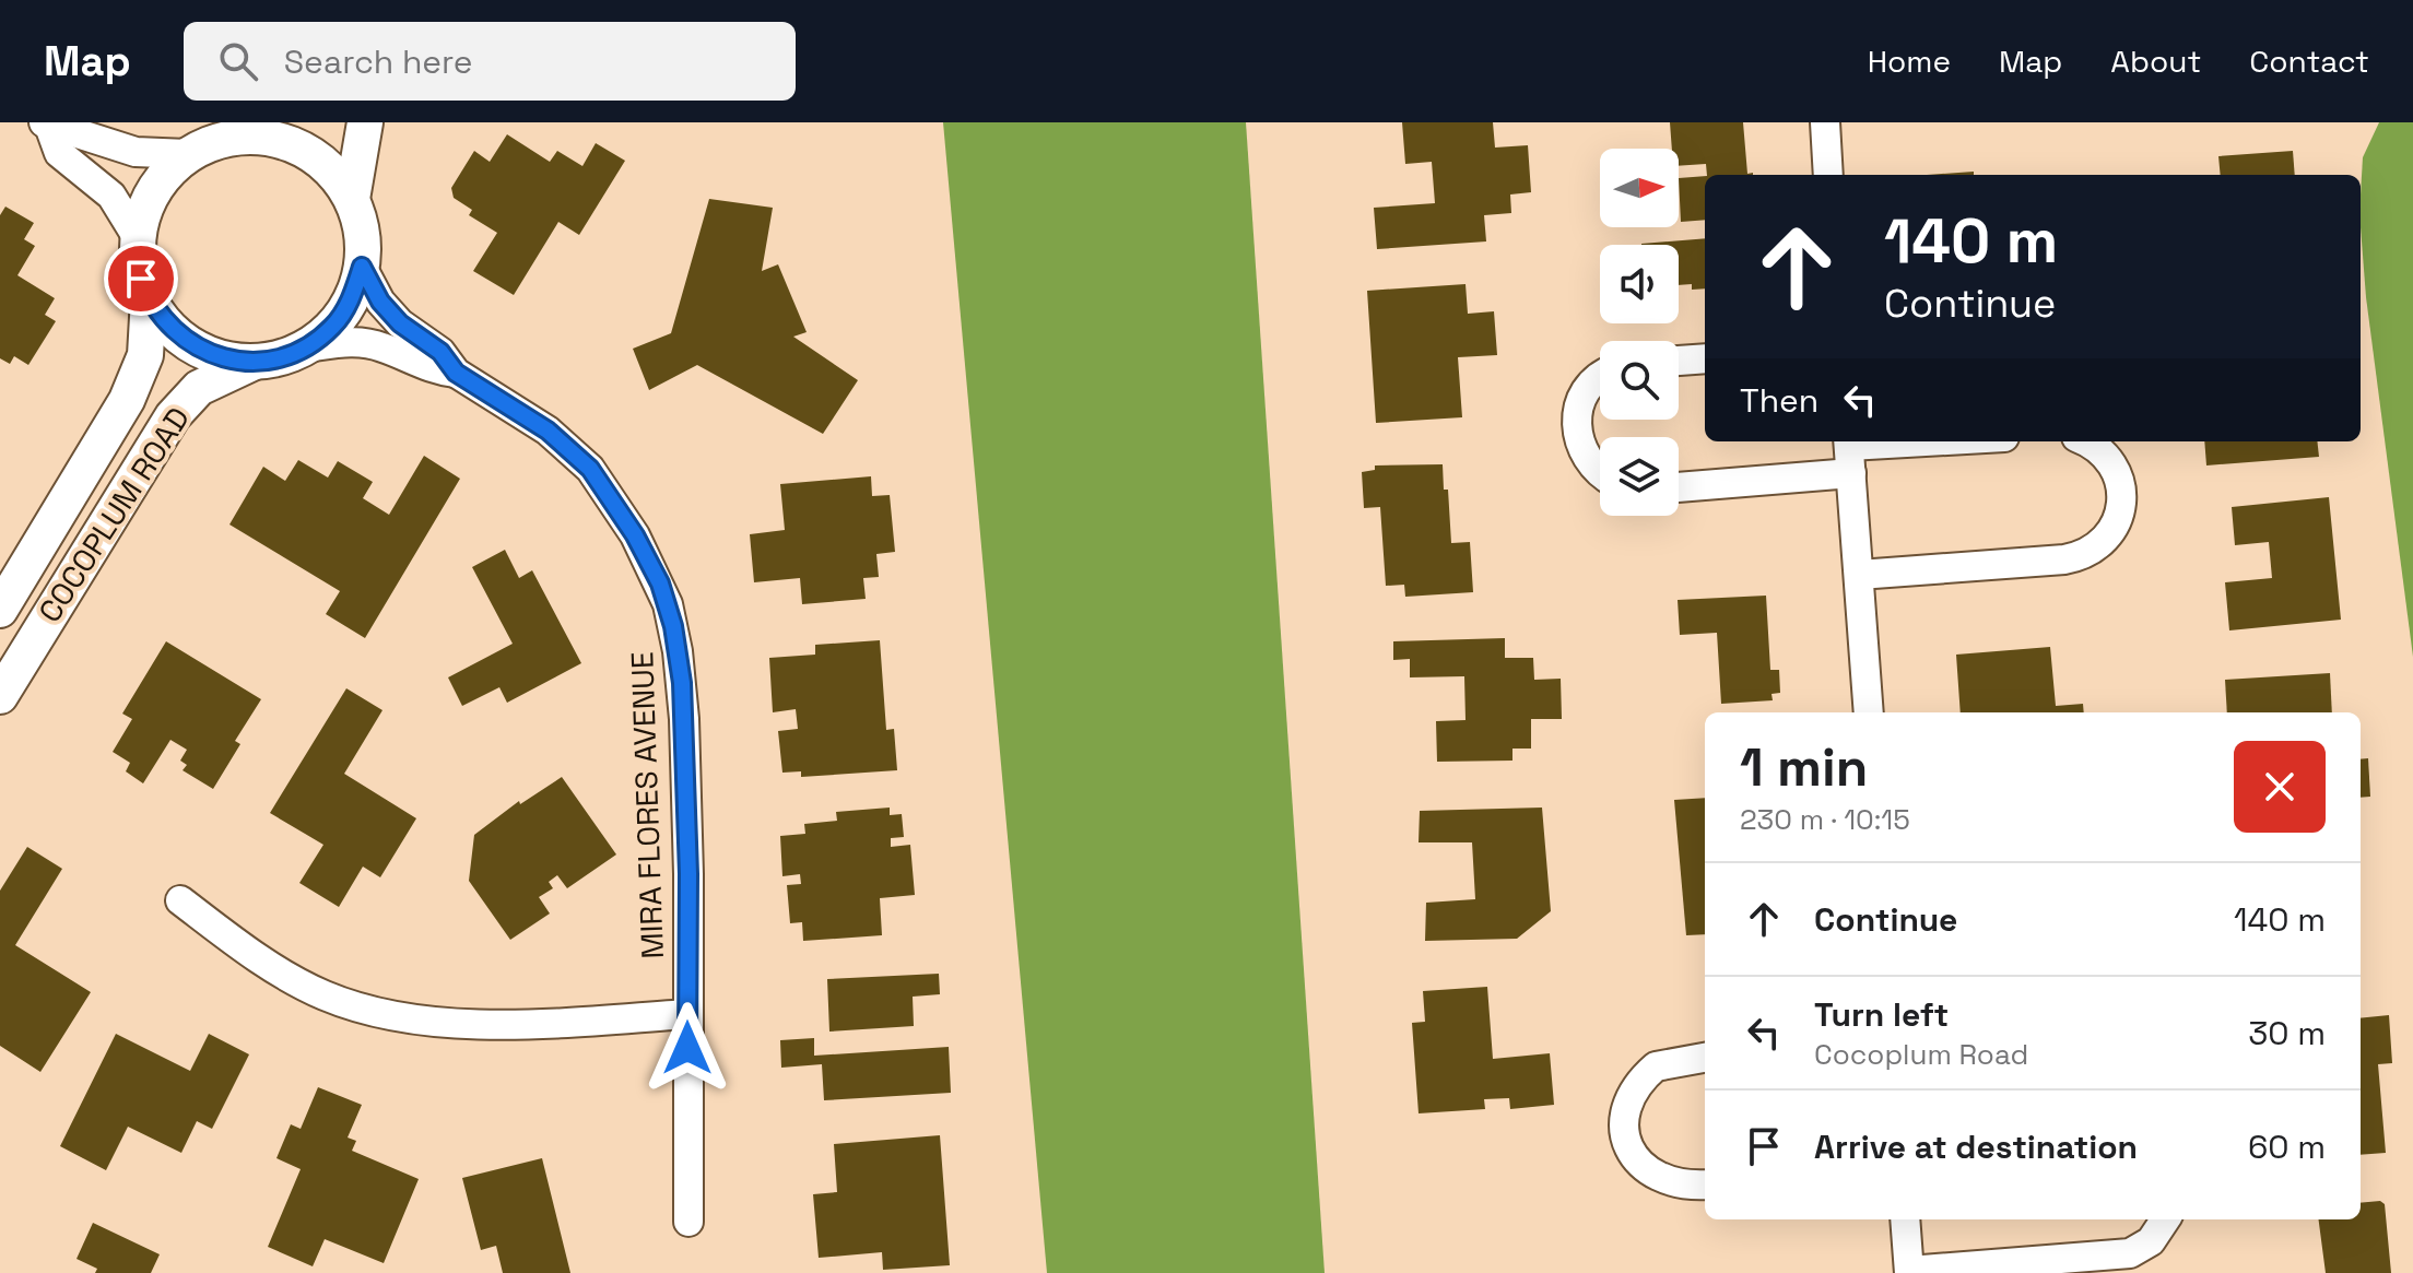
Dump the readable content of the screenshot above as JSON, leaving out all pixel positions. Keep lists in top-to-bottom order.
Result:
{
  "streets": {
    "street": ["COCOPLUM ROAD", "MIRA FLORES AVENUE"]
  },
  "north": "right",
  "page": {
    "header": "Map",
    "search": "Search here",
    "nav": [
      "Home",
      "Map",
      "About",
      "Contact"
    ],
    "turn": ["140 m", "Continue"],
    "then": "Then",
    "heading": ["1 min", "230 m · 10:15"],
    "list": [
      {
        "name": "Continue",
        "value": "140 m"
      },
      {
        "name": "Turn left",
        "note": "Cocoplum Road",
        "value": "30 m"
      },
      {
        "name": "Arrive at destination",
        "value": "60 m"
      }
    ]
  }
}
